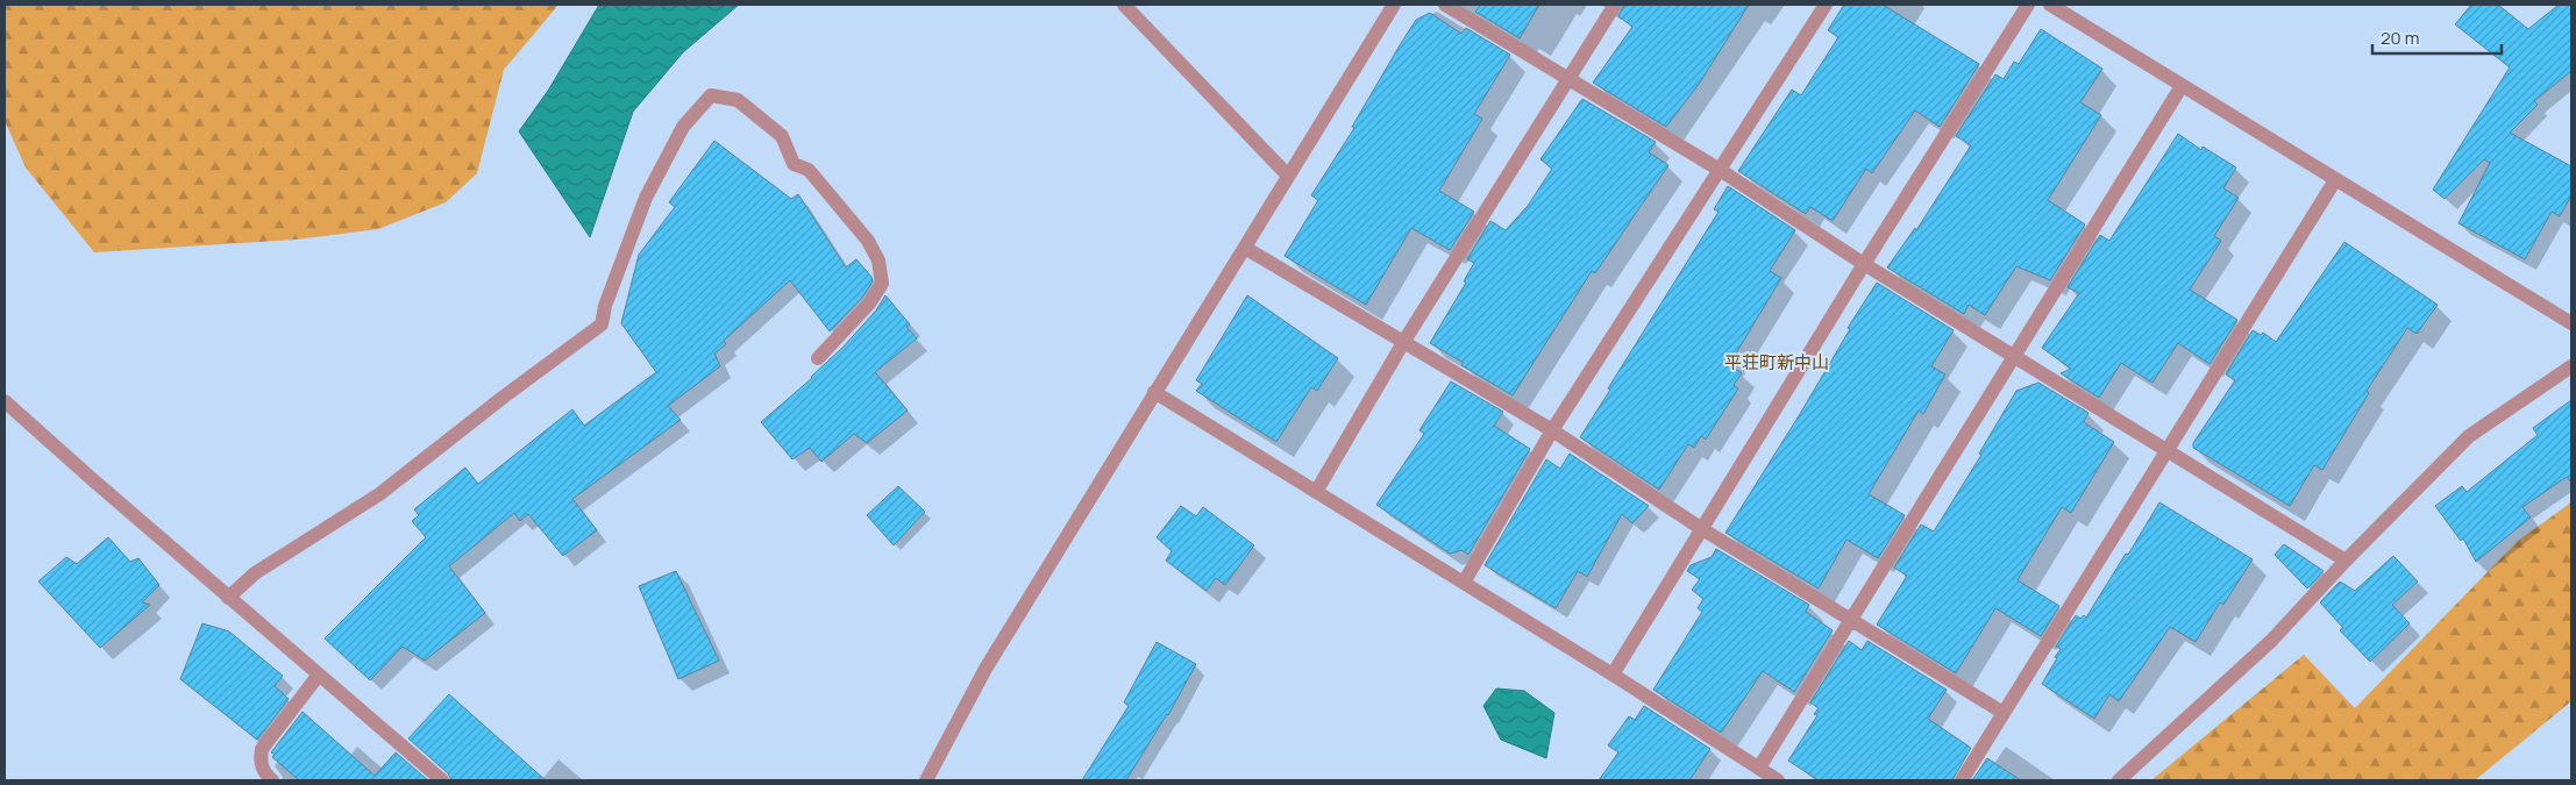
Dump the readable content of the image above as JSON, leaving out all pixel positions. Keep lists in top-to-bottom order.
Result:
{
  "districts": ["平荘町新中山"],
  "scale_bar": "20 m"
}
